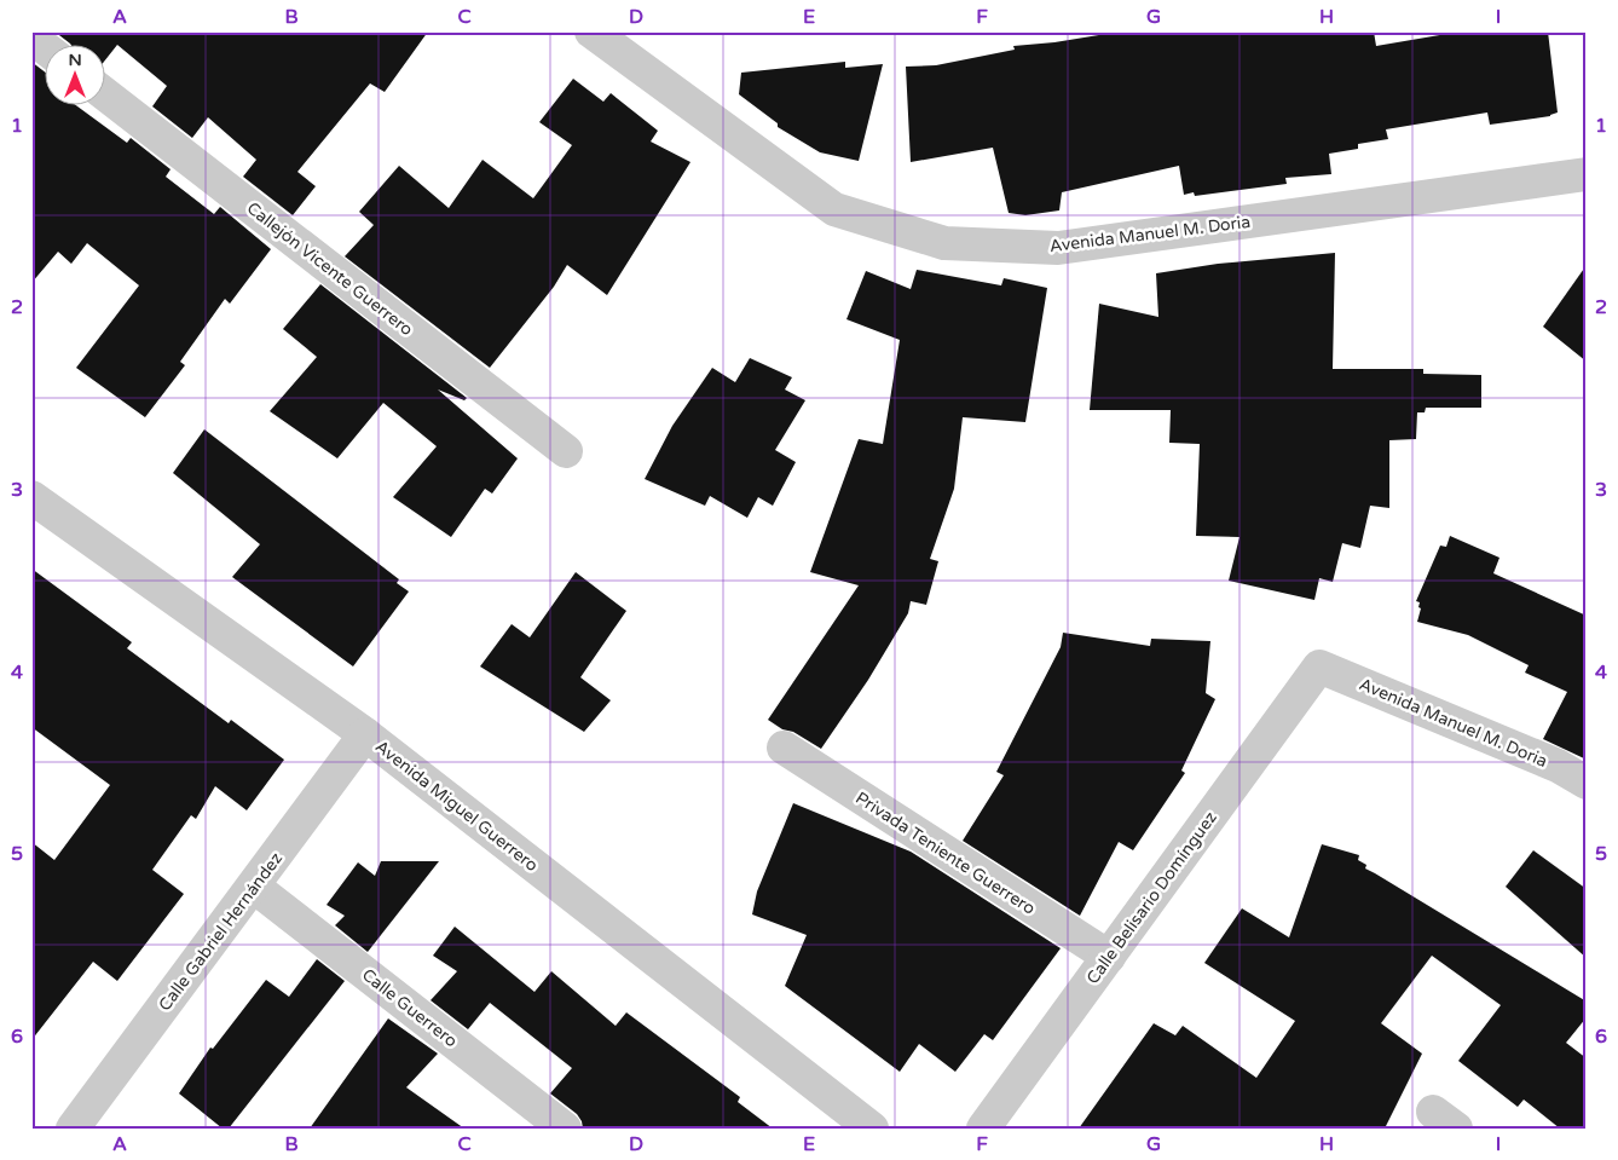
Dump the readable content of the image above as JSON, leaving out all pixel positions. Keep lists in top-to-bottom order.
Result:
{
  "streets": {
    "street": [
      "Avenida Manuel M. Doria",
      "Callejón Vicente Guerrero",
      "Avenida Miguel Guerrero",
      "Privada Teniente Guerrero",
      "Calle Belisario Domínguez",
      "Calle Gabriel Hernández",
      "Calle Guerrero"
    ]
  },
  "crossings": [
    ["Avenida Manuel M. Doria", "Calle Belisario Domínguez"],
    ["Avenida Miguel Guerrero", "Calle Gabriel Hernández"],
    ["Privada Teniente Guerrero", "Calle Belisario Domínguez"],
    ["Calle Gabriel Hernández", "Calle Guerrero"]
  ],
  "north": "top",
  "grid": {
    "columns": [
      "A",
      "B",
      "C",
      "D",
      "E",
      "F",
      "G",
      "H",
      "I"
    ],
    "rows": [
      "1",
      "2",
      "3",
      "4",
      "5",
      "6"
    ]
  }
}
